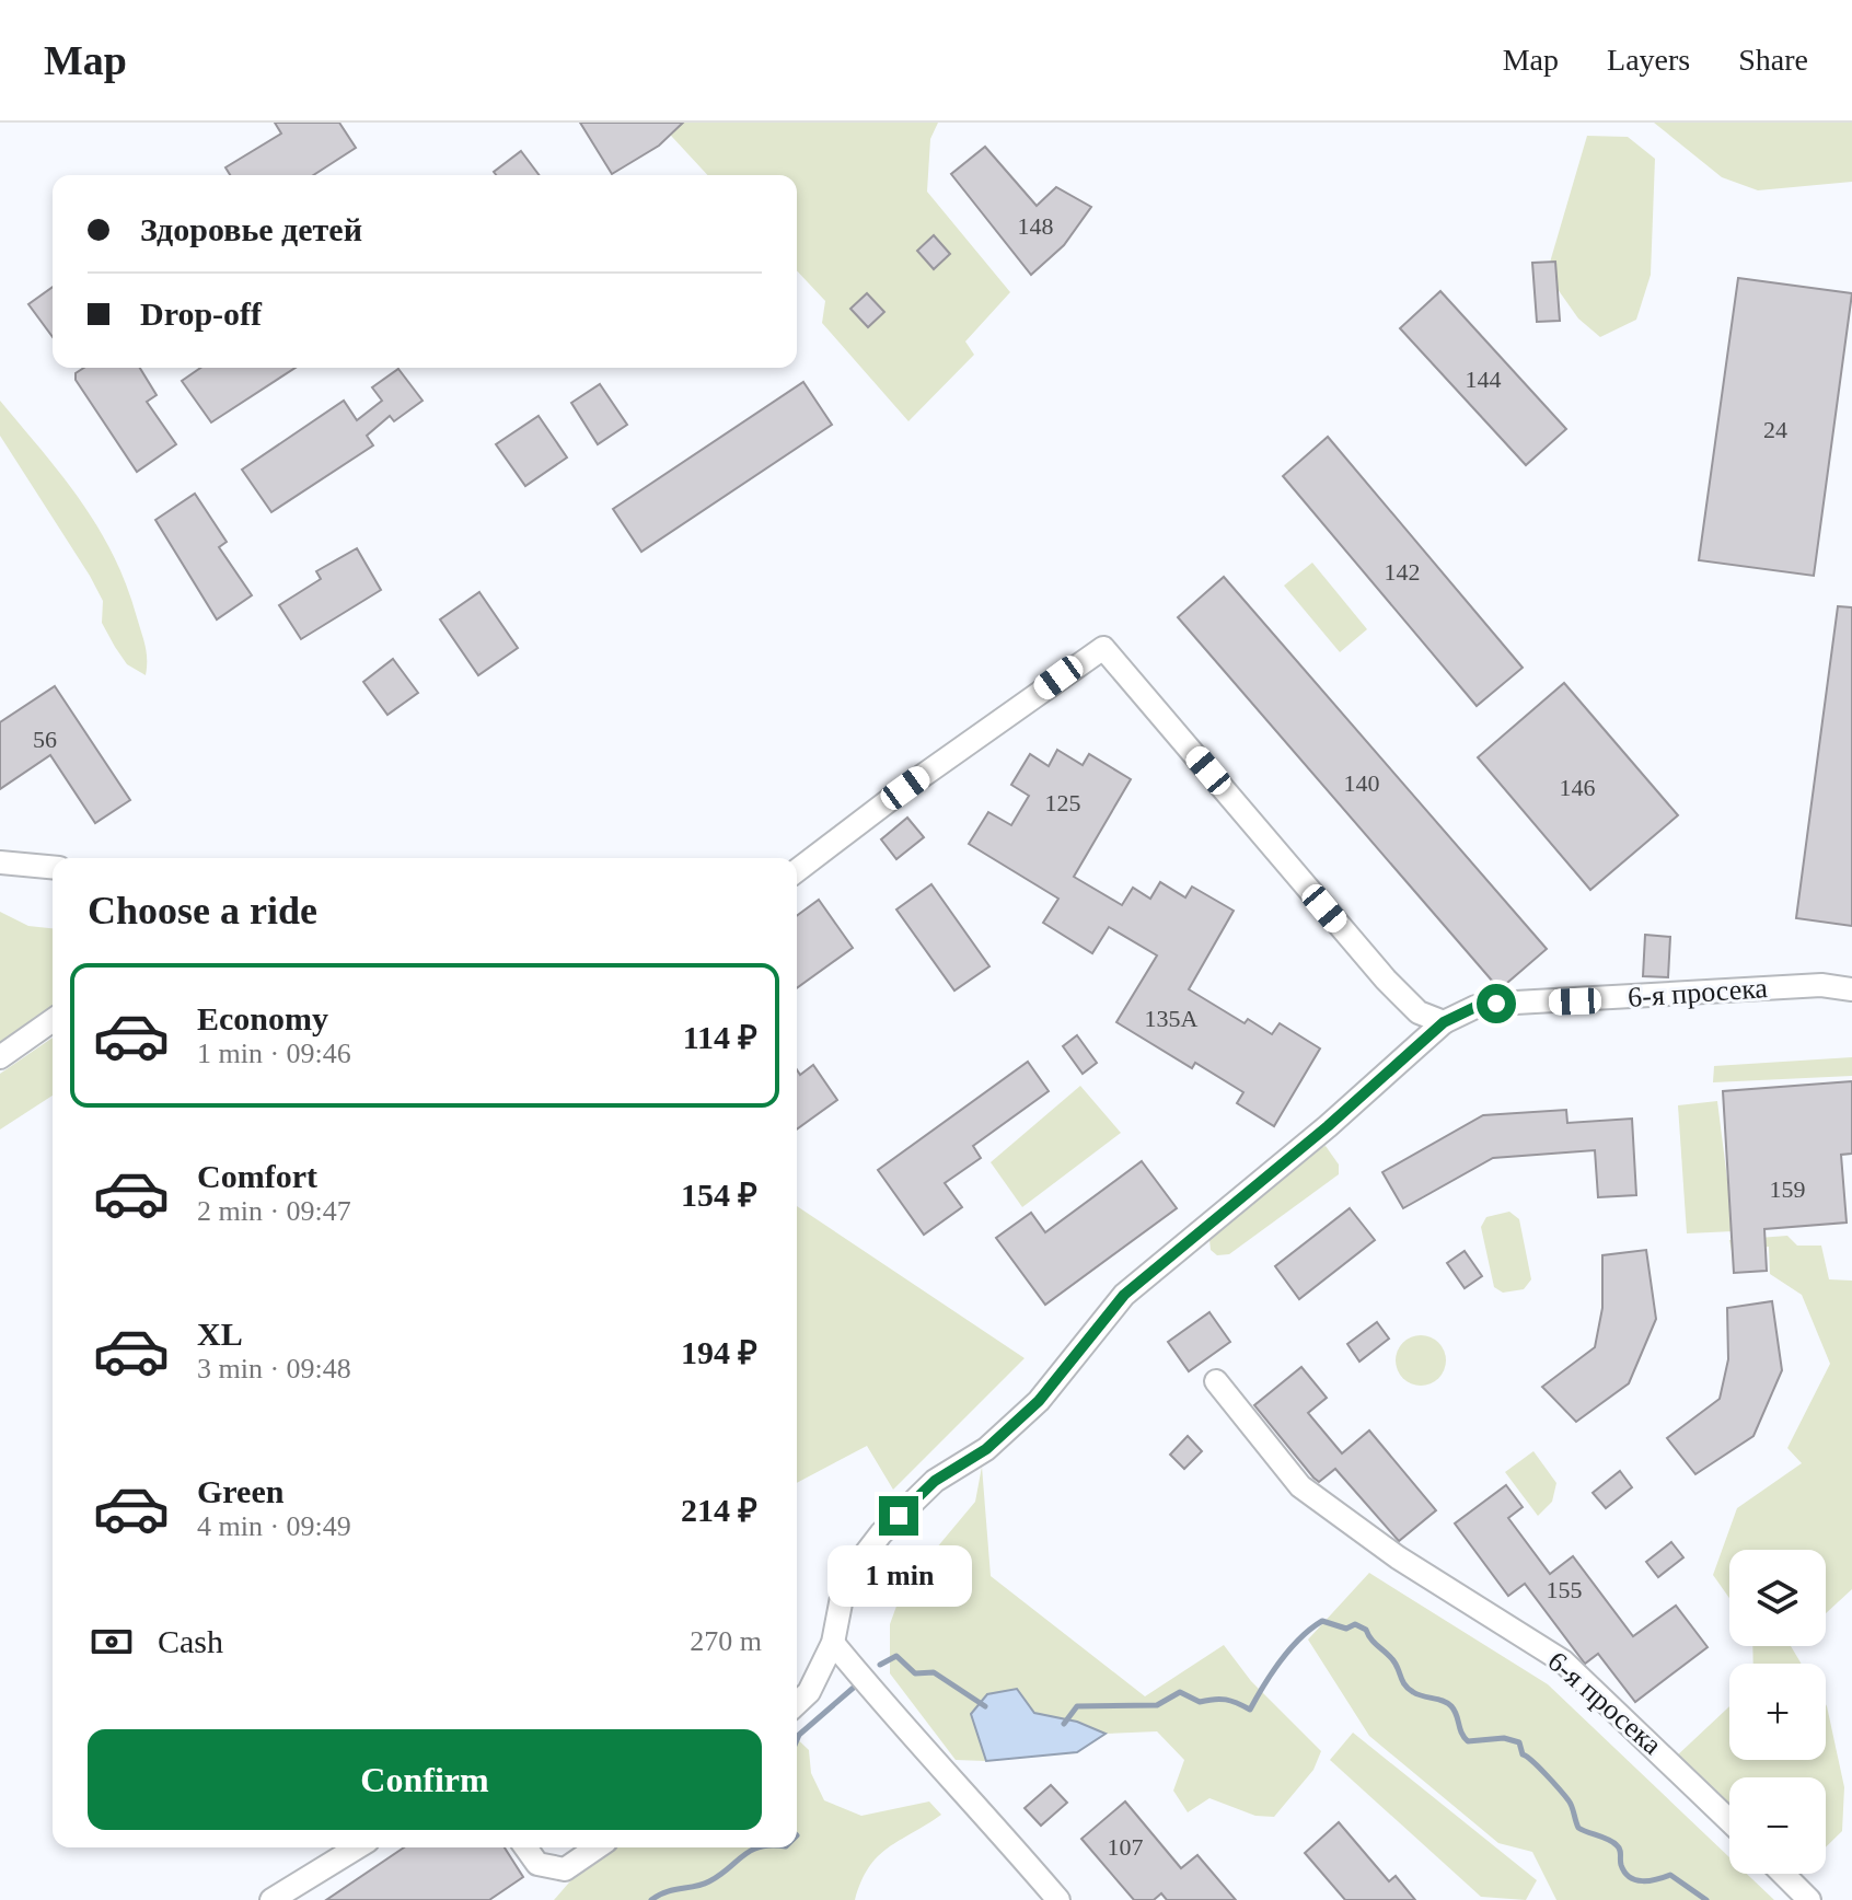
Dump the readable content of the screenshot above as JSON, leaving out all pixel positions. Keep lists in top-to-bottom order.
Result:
{
  "streets": {
    "street": ["6-я просека"]
  },
  "house_numbers": [
    "148",
    "144",
    "24",
    "142",
    "56",
    "140",
    "146",
    "125",
    "135А",
    "159",
    "155",
    "107"
  ],
  "page": {
    "header": "Map",
    "nav": ["Map", "Layers", "Share"],
    "banner": ["Здоровье детей", "Drop-off"],
    "heading": "Choose a ride",
    "list": [
      {
        "name": "Economy",
        "note": "1 min · 09:46",
        "value": "114 ₽"
      },
      {
        "name": "Comfort",
        "note": "2 min · 09:47",
        "value": "154 ₽"
      },
      {
        "name": "XL",
        "note": "3 min · 09:48",
        "value": "194 ₽"
      },
      {
        "name": "Green",
        "note": "4 min · 09:49",
        "value": "214 ₽"
      }
    ],
    "bubble": "1 min",
    "map_buttons": ["+", "−"],
    "pay": ["Cash", "270 m"],
    "buttons": "Confirm"
  }
}
